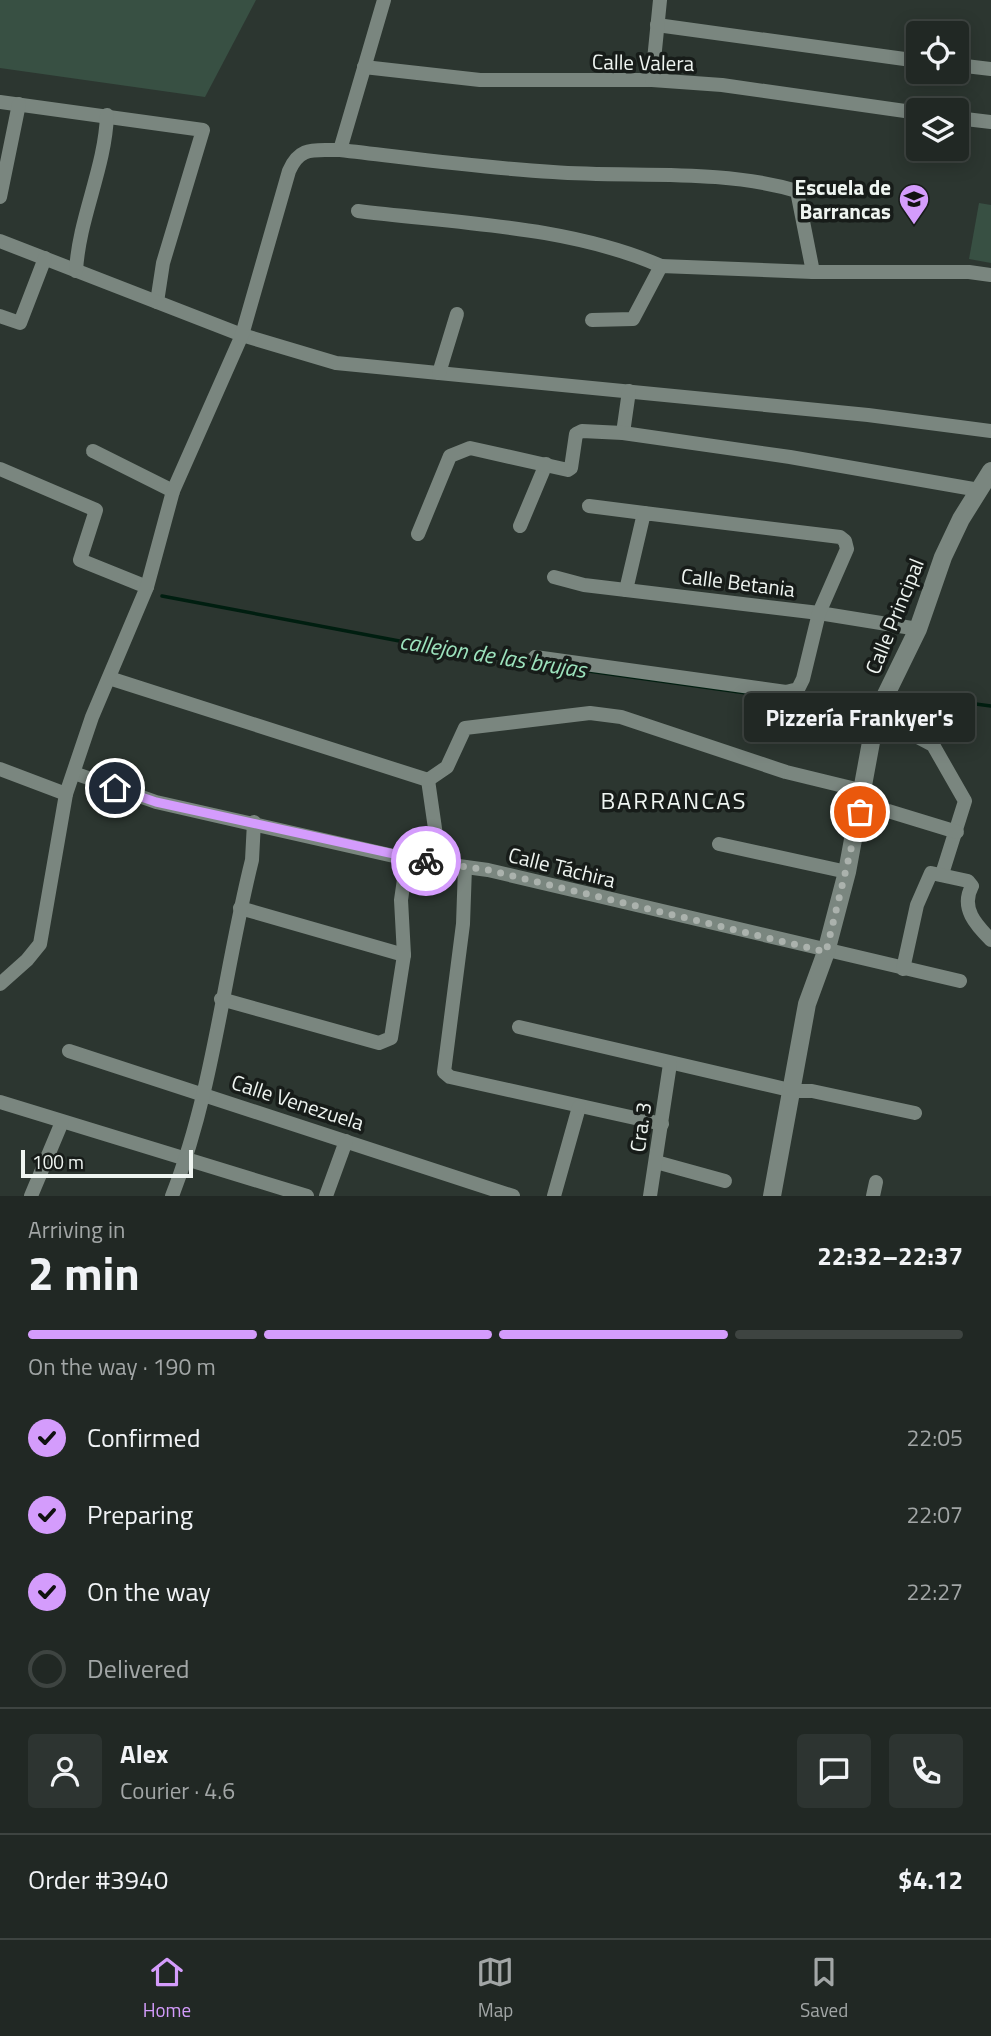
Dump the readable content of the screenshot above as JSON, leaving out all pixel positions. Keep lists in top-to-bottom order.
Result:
{
  "streets": {
    "street": [
      "Calle Valera",
      "Calle Betania",
      "Calle Principal",
      "Calle Táchira",
      "Calle Venezuela",
      "Cra. 3"
    ]
  },
  "crossings": [
    ["Calle Betania", "Calle Principal"],
    ["Calle Principal", "Calle Táchira"]
  ],
  "districts": ["BARRANCAS"],
  "water": ["callejon de las brujas"],
  "places": {
    "school or university": ["Escuela de Barrancas"],
    "other": ["Pizzería Frankyer's"]
  },
  "scale_bar": "100 m",
  "page": {
    "bubble": "Pizzería Frankyer's",
    "scale": "100 m",
    "heading": ["2 min", "Arriving in", "22:32–22:37"],
    "panel": [
      "Alex",
      "Courier · 4.6",
      "Order #3940",
      "$4.12"
    ],
    "bar": "On the way · 190 m",
    "list": [
      ["Confirmed", "22:05"],
      ["Preparing", "22:07"],
      ["On the way", "22:27"],
      "Delivered"
    ],
    "tabs": ["Home", "Map", "Saved"]
  }
}
